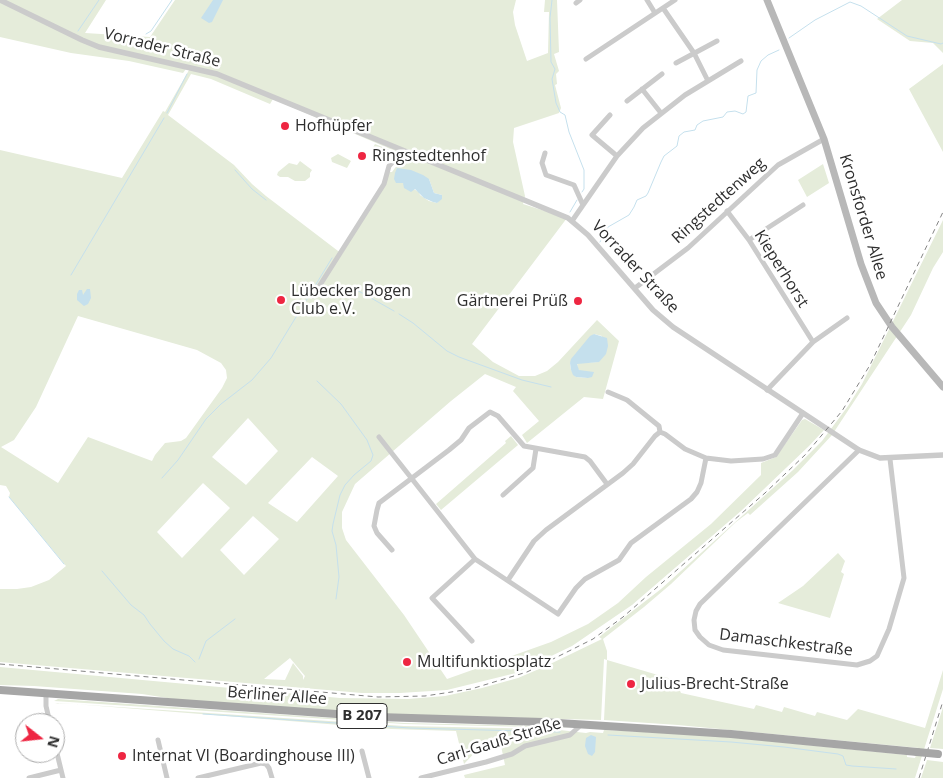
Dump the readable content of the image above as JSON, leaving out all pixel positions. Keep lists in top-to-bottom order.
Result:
{
  "streets": {
    "main road": ["Kronsforder Allee", "Berliner Allee", "B 207"],
    "street": [
      "Vorrader Straße",
      "Ringstedtenweg",
      "Kieperhorst",
      "Damaschkestraße",
      "Carl-Gauß-Straße"
    ]
  },
  "crossings": [
    ["Vorrader Straße", "Ringstedtenweg"],
    ["Vorrader Straße", "Damaschkestraße"],
    ["Ringstedtenweg", "Kronsforder Allee"],
    ["Ringstedtenweg", "Kieperhorst"],
    ["Berliner Allee", "B 207"],
    ["Berliner Allee", "Carl-Gauß-Straße"],
    ["B 207", "Carl-Gauß-Straße"]
  ],
  "places": [
    "Hofhüpfer",
    "Ringstedtenhof",
    "Lübecker Bogen Club e.V.",
    "Gärtnerei Prüß",
    "Multifunktiosplatz",
    "Julius-Brecht-Straße",
    "Internat VI (Boardinghouse III)"
  ],
  "north": "right"
}
